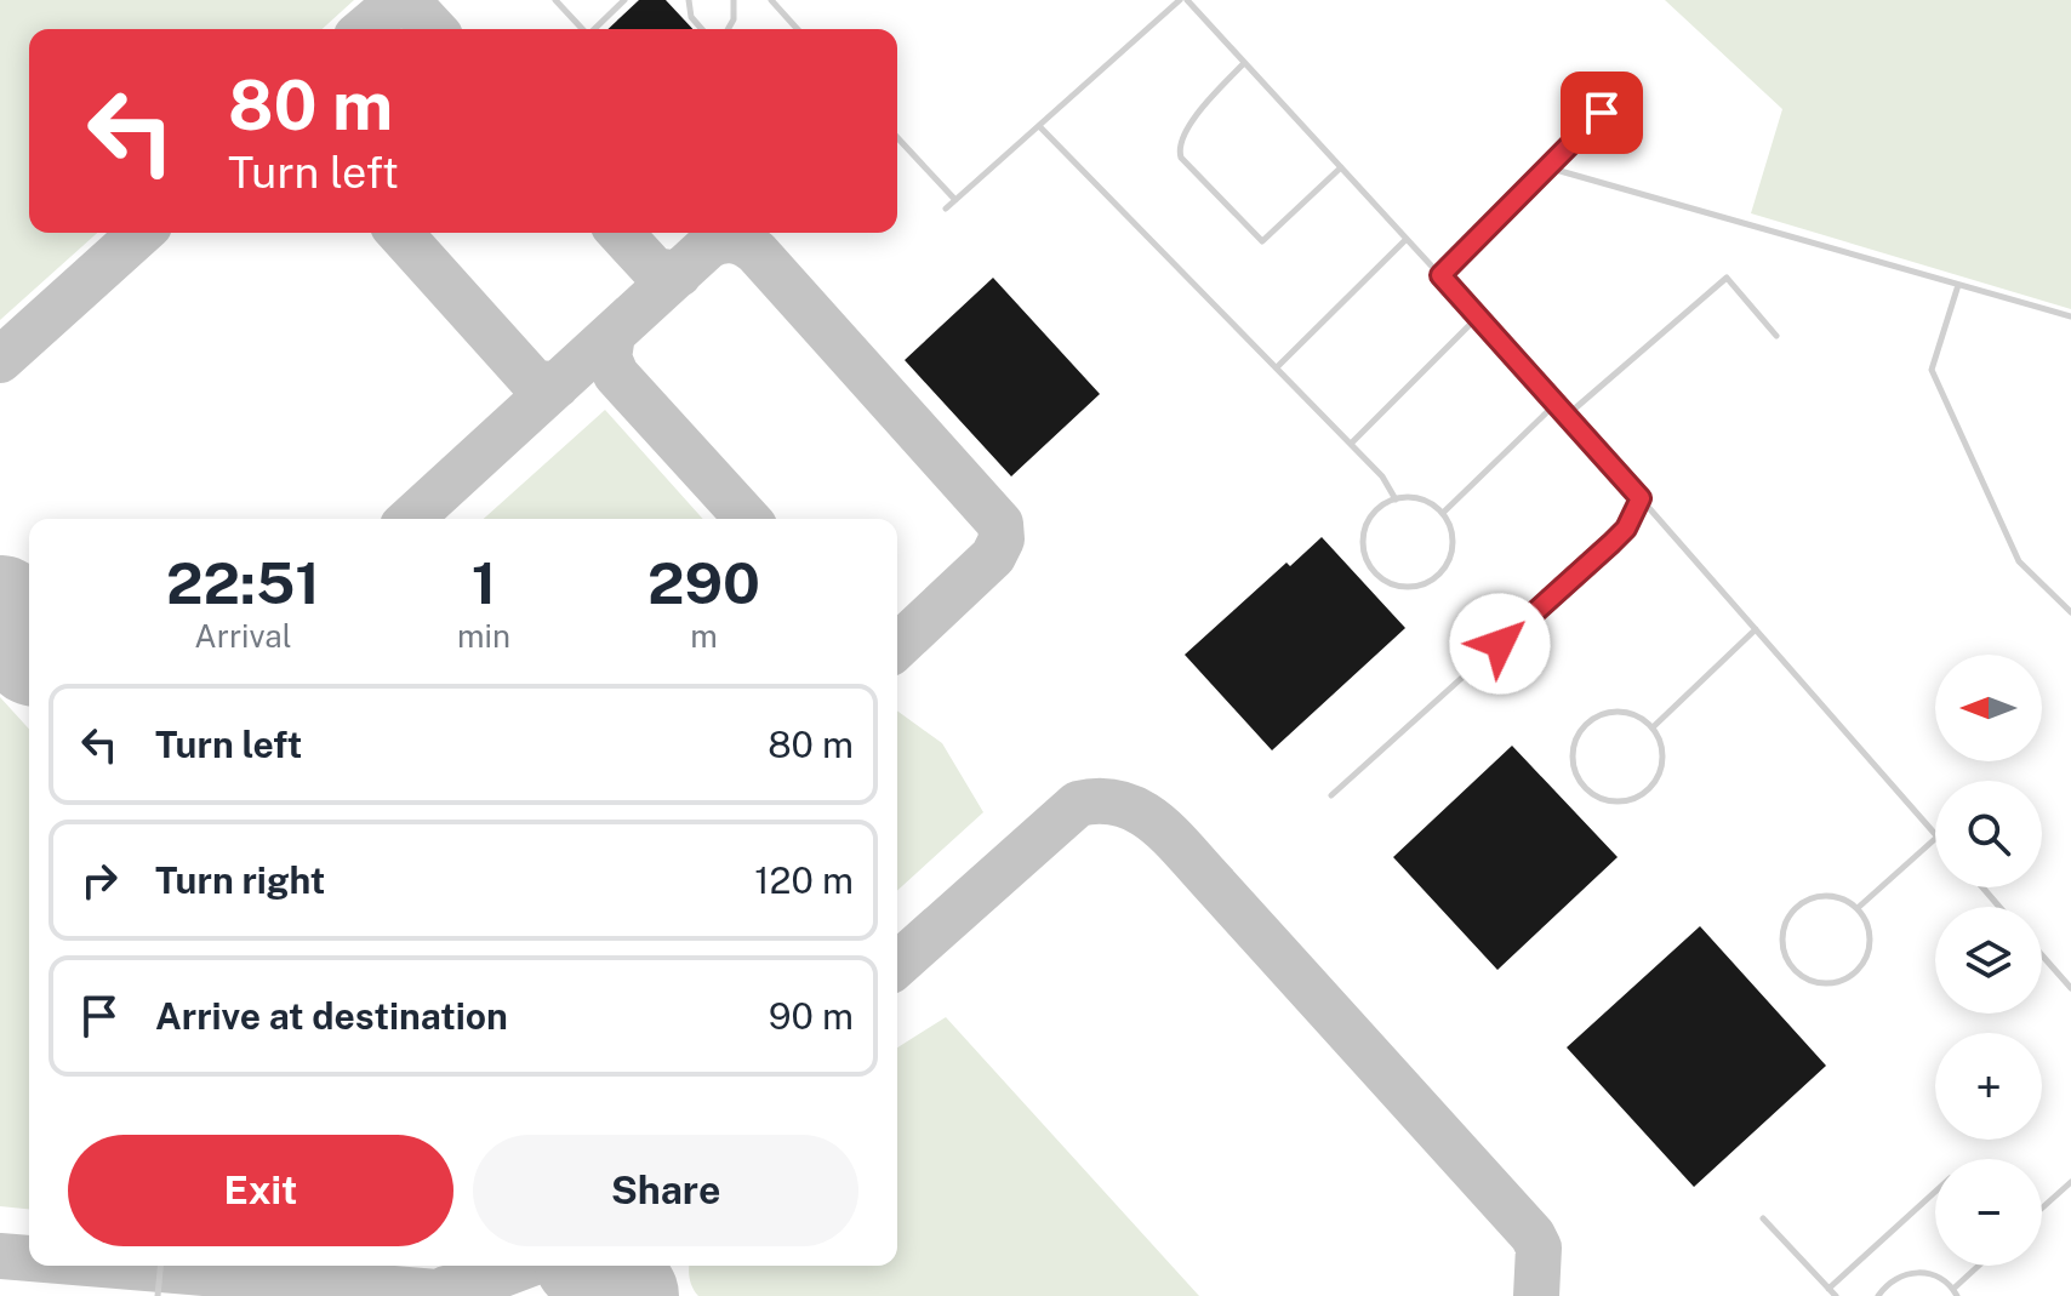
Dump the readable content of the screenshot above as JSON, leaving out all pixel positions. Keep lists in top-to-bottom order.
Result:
{
  "north": "left",
  "page": {
    "turn": ["80 m", "Turn left"],
    "eta": [
      "22:51",
      "Arrival",
      "1",
      "min",
      "290",
      "m"
    ],
    "map_buttons": ["+", "−"],
    "list": [
      {
        "name": "Turn left",
        "value": "80 m"
      },
      {
        "name": "Turn right",
        "value": "120 m"
      },
      {
        "name": "Arrive at destination",
        "value": "90 m"
      }
    ],
    "buttons": ["Exit", "Share"]
  }
}
